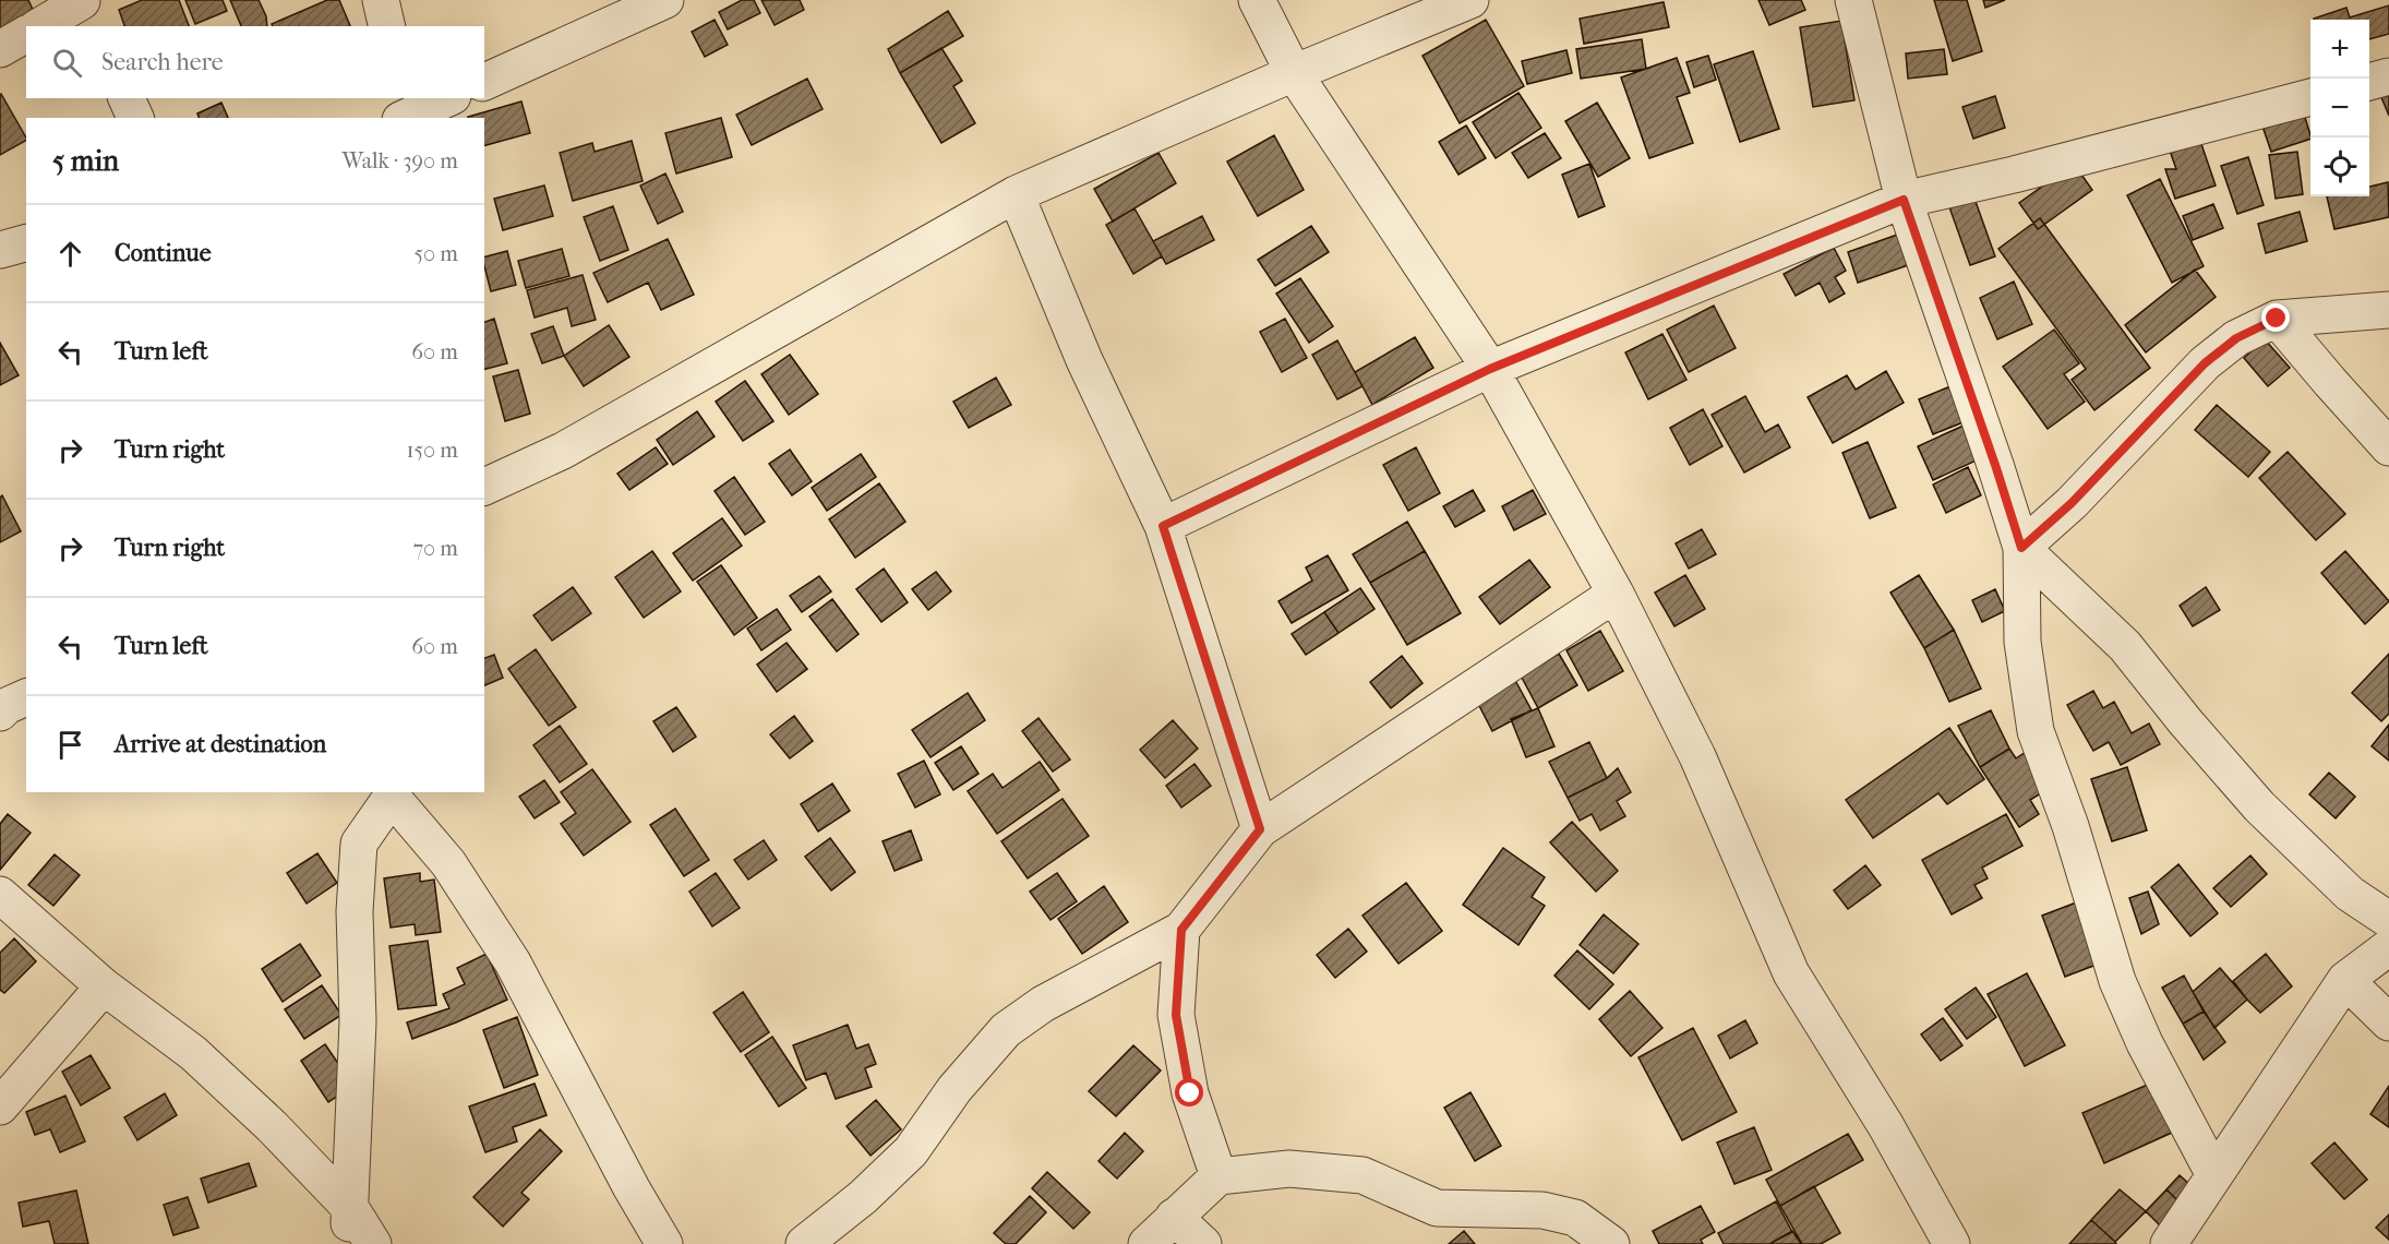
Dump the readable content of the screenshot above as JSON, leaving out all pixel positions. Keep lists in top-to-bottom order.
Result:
{
  "page": {
    "map_buttons": ["+", "−"],
    "search": "Search here",
    "heading": ["5 min", "Walk · 390 m"],
    "list": [
      ["Continue", "50 m"],
      ["Turn left", "60 m"],
      ["Turn right", "150 m"],
      ["Turn right", "70 m"],
      ["Turn left", "60 m"],
      "Arrive at destination"
    ]
  }
}
